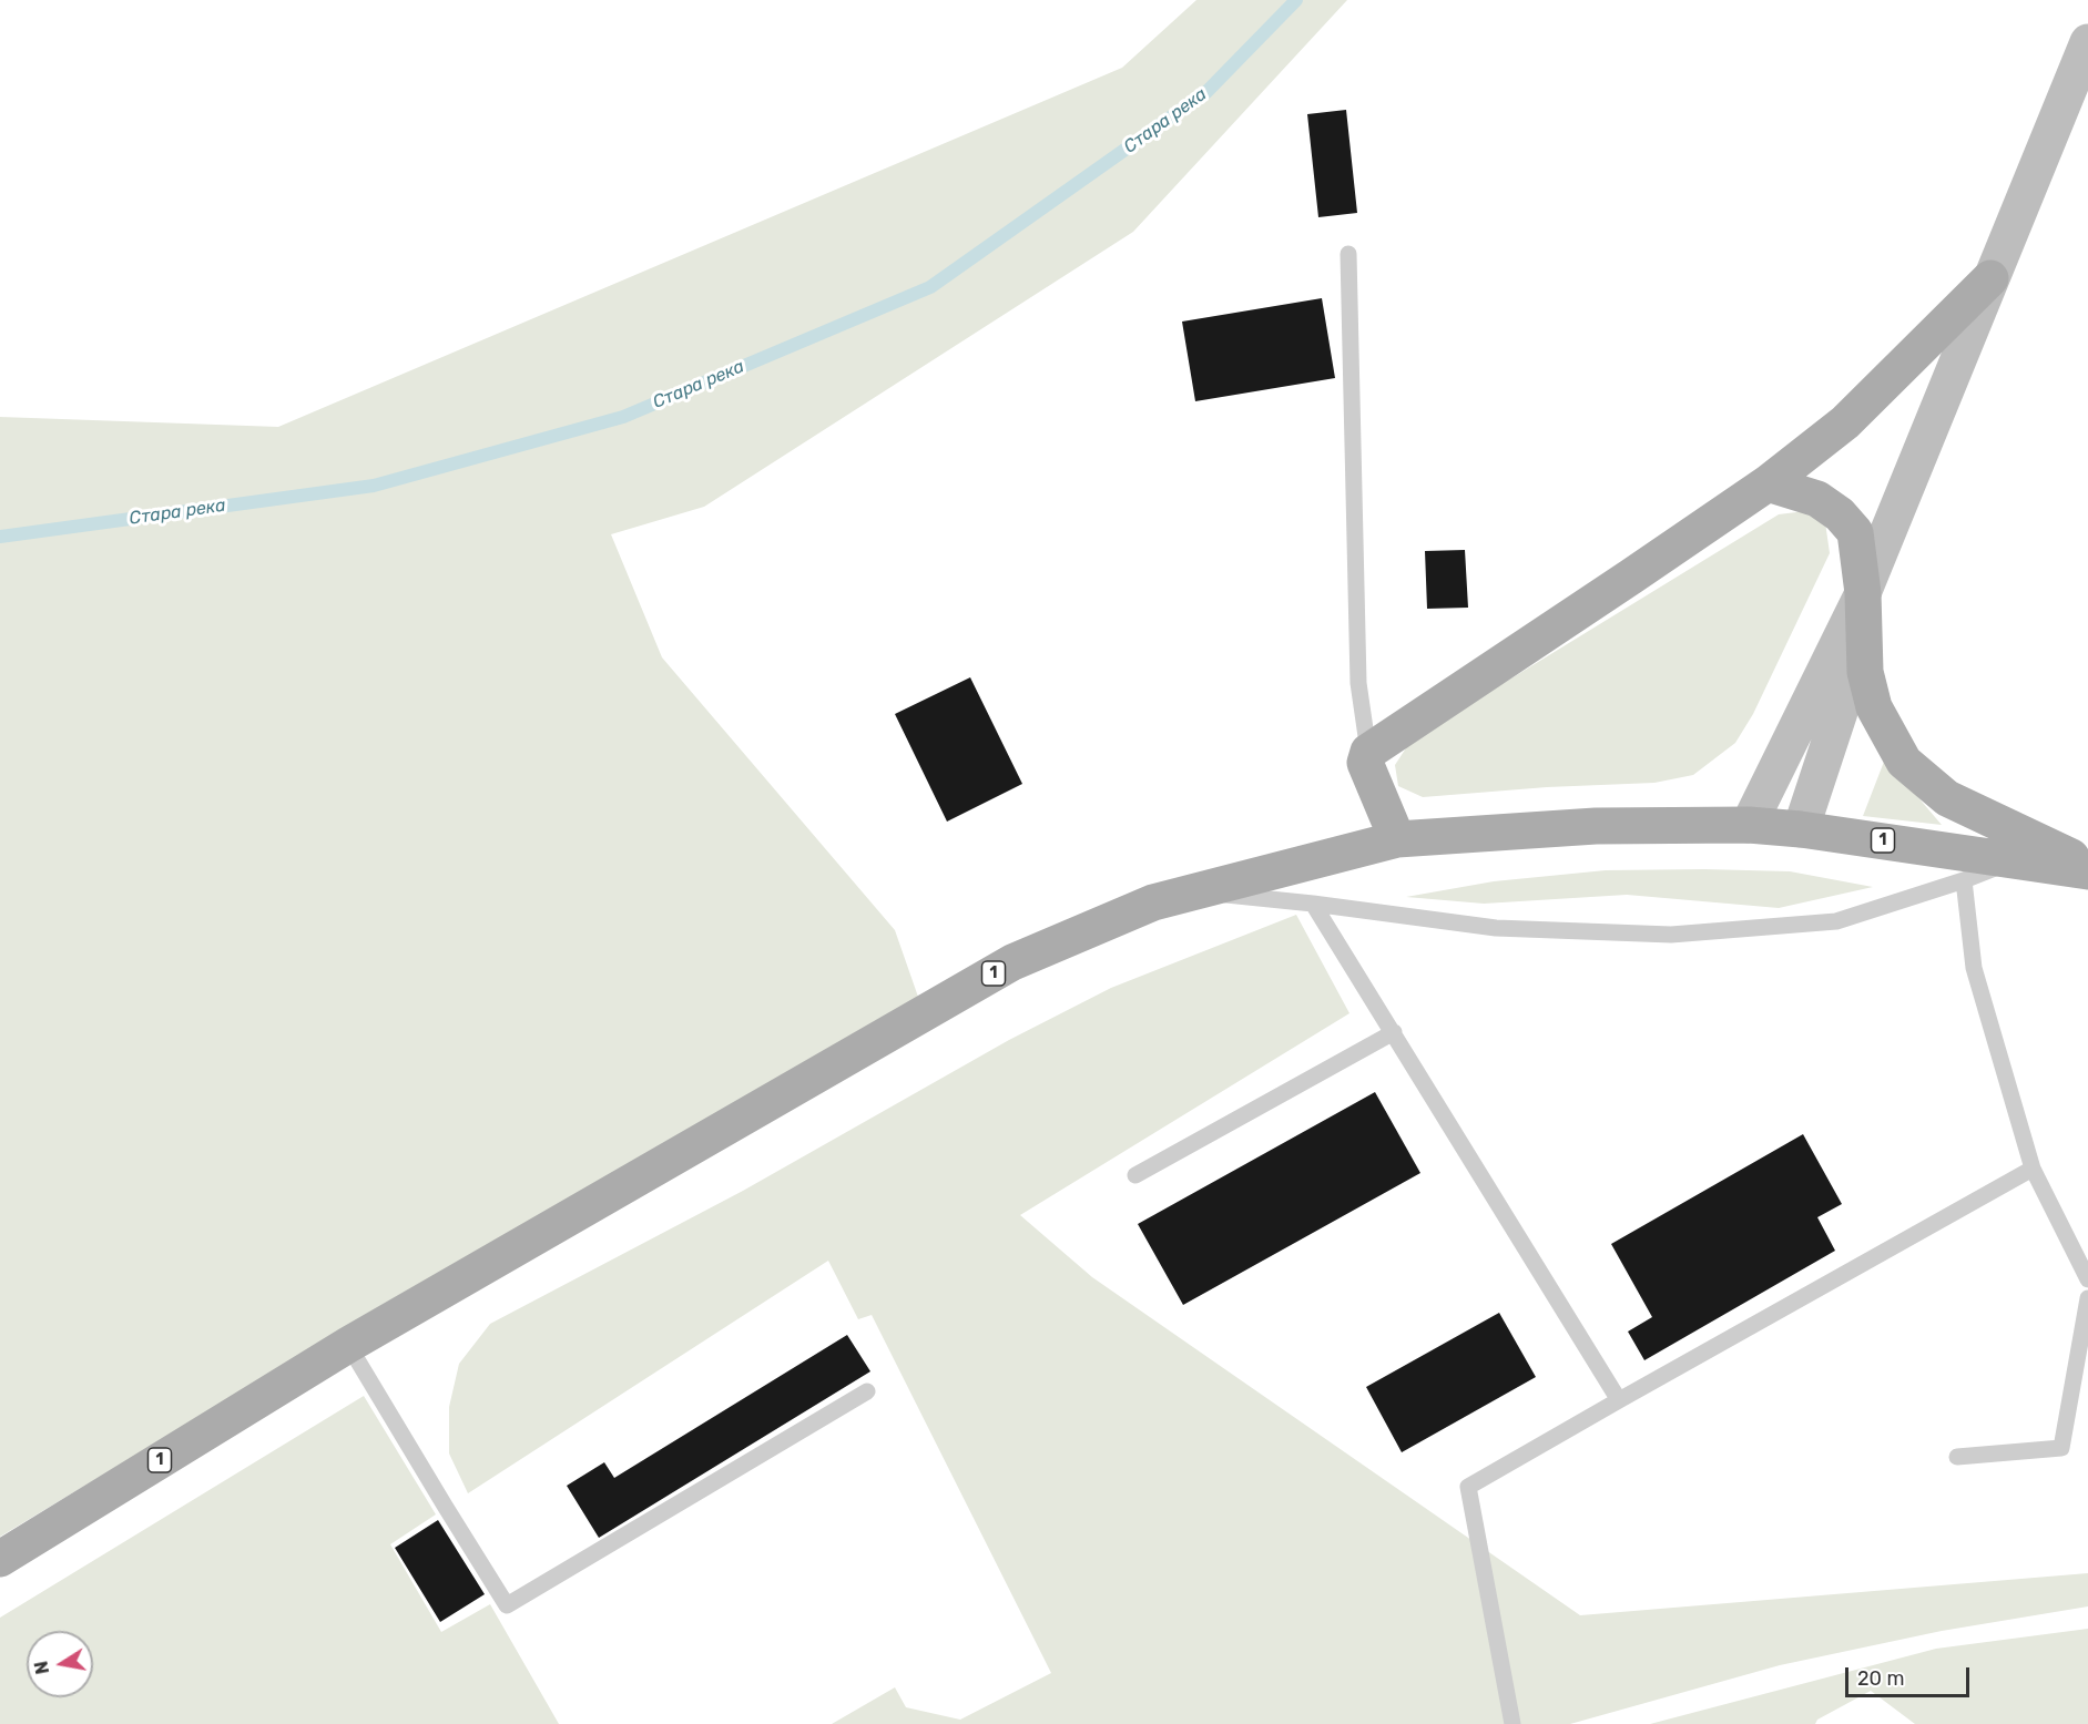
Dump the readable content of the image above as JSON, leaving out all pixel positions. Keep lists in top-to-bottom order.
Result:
{
  "streets": {
    "main road": ["1"]
  },
  "water": ["Стара река"],
  "scale_bar": "20 m",
  "north": "left"
}
